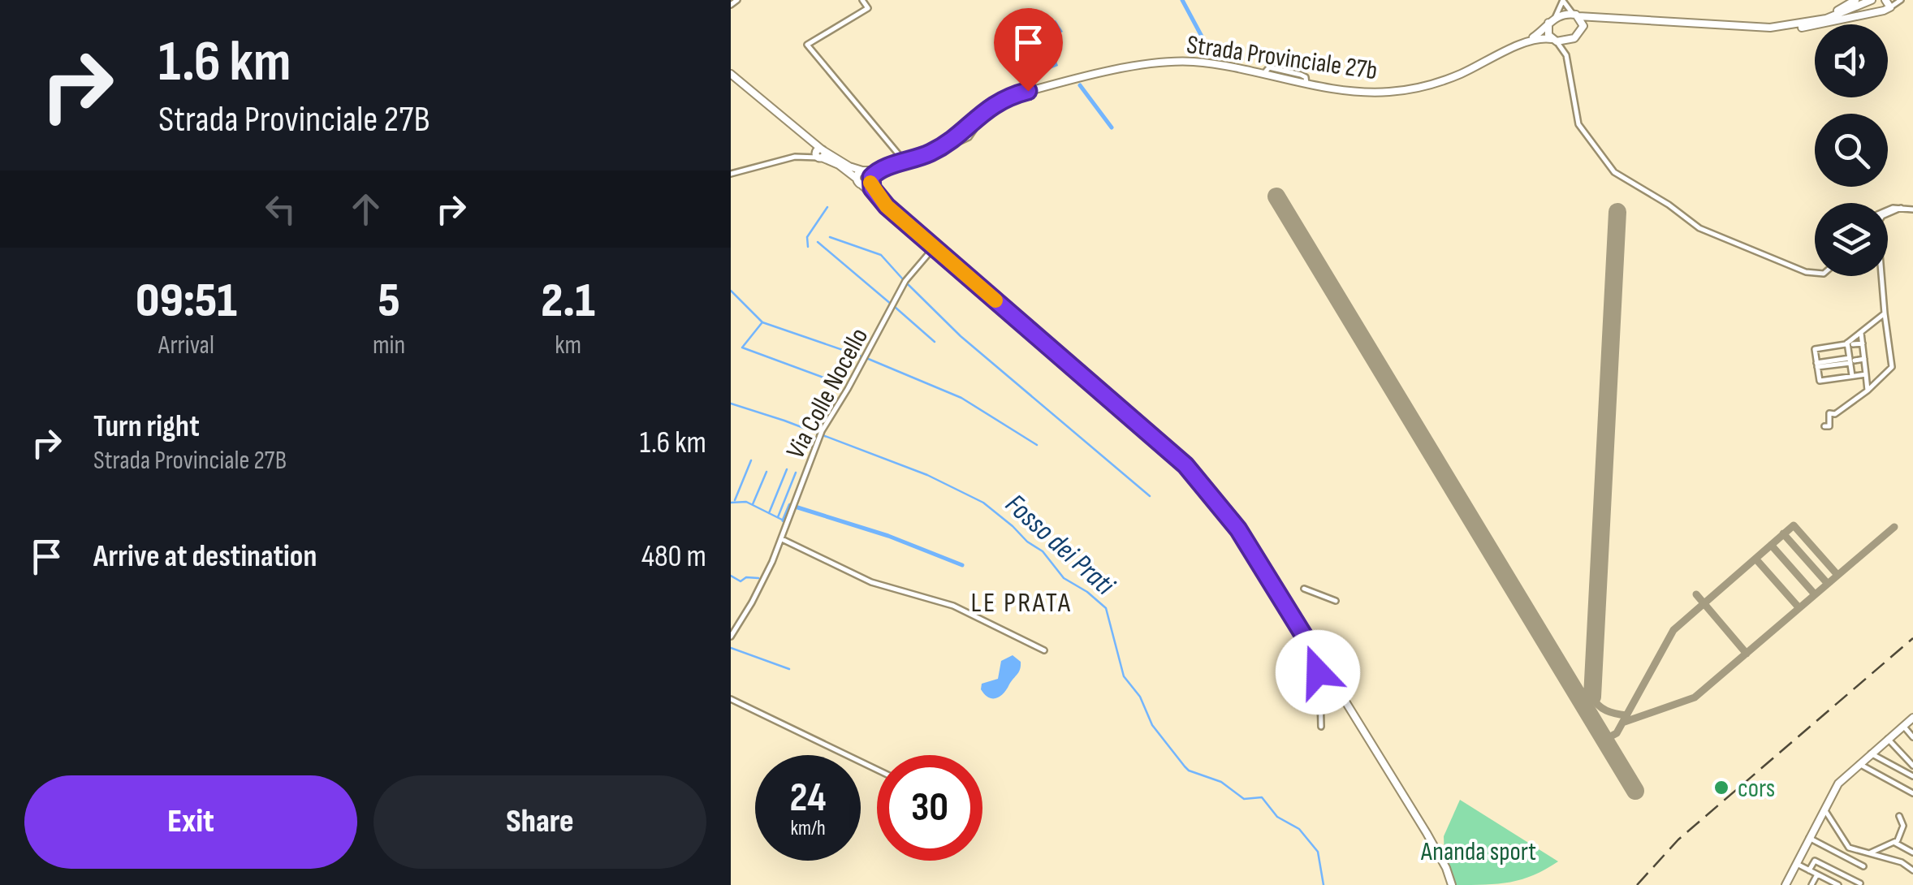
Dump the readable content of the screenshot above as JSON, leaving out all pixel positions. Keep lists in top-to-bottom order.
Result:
{
  "streets": {
    "main road": ["Strada Provinciale 27b"],
    "street": ["Via Colle Nocello"]
  },
  "districts": ["LE PRATA"],
  "water": ["Fosso dei Prati"],
  "parks": ["Ananda sport"],
  "places": ["cors"],
  "page": {
    "turn": ["1.6 km", "Strada Provinciale 27B"],
    "eta": [
      "09:51",
      "Arrival",
      "5",
      "min",
      "2.1",
      "km"
    ],
    "list": [
      {
        "name": "Turn right",
        "note": "Strada Provinciale 27B",
        "value": "1.6 km"
      },
      {
        "name": "Arrive at destination",
        "value": "480 m"
      }
    ],
    "speed": "24 km/h",
    "limit": "30",
    "buttons": ["Exit", "Share"]
  }
}
